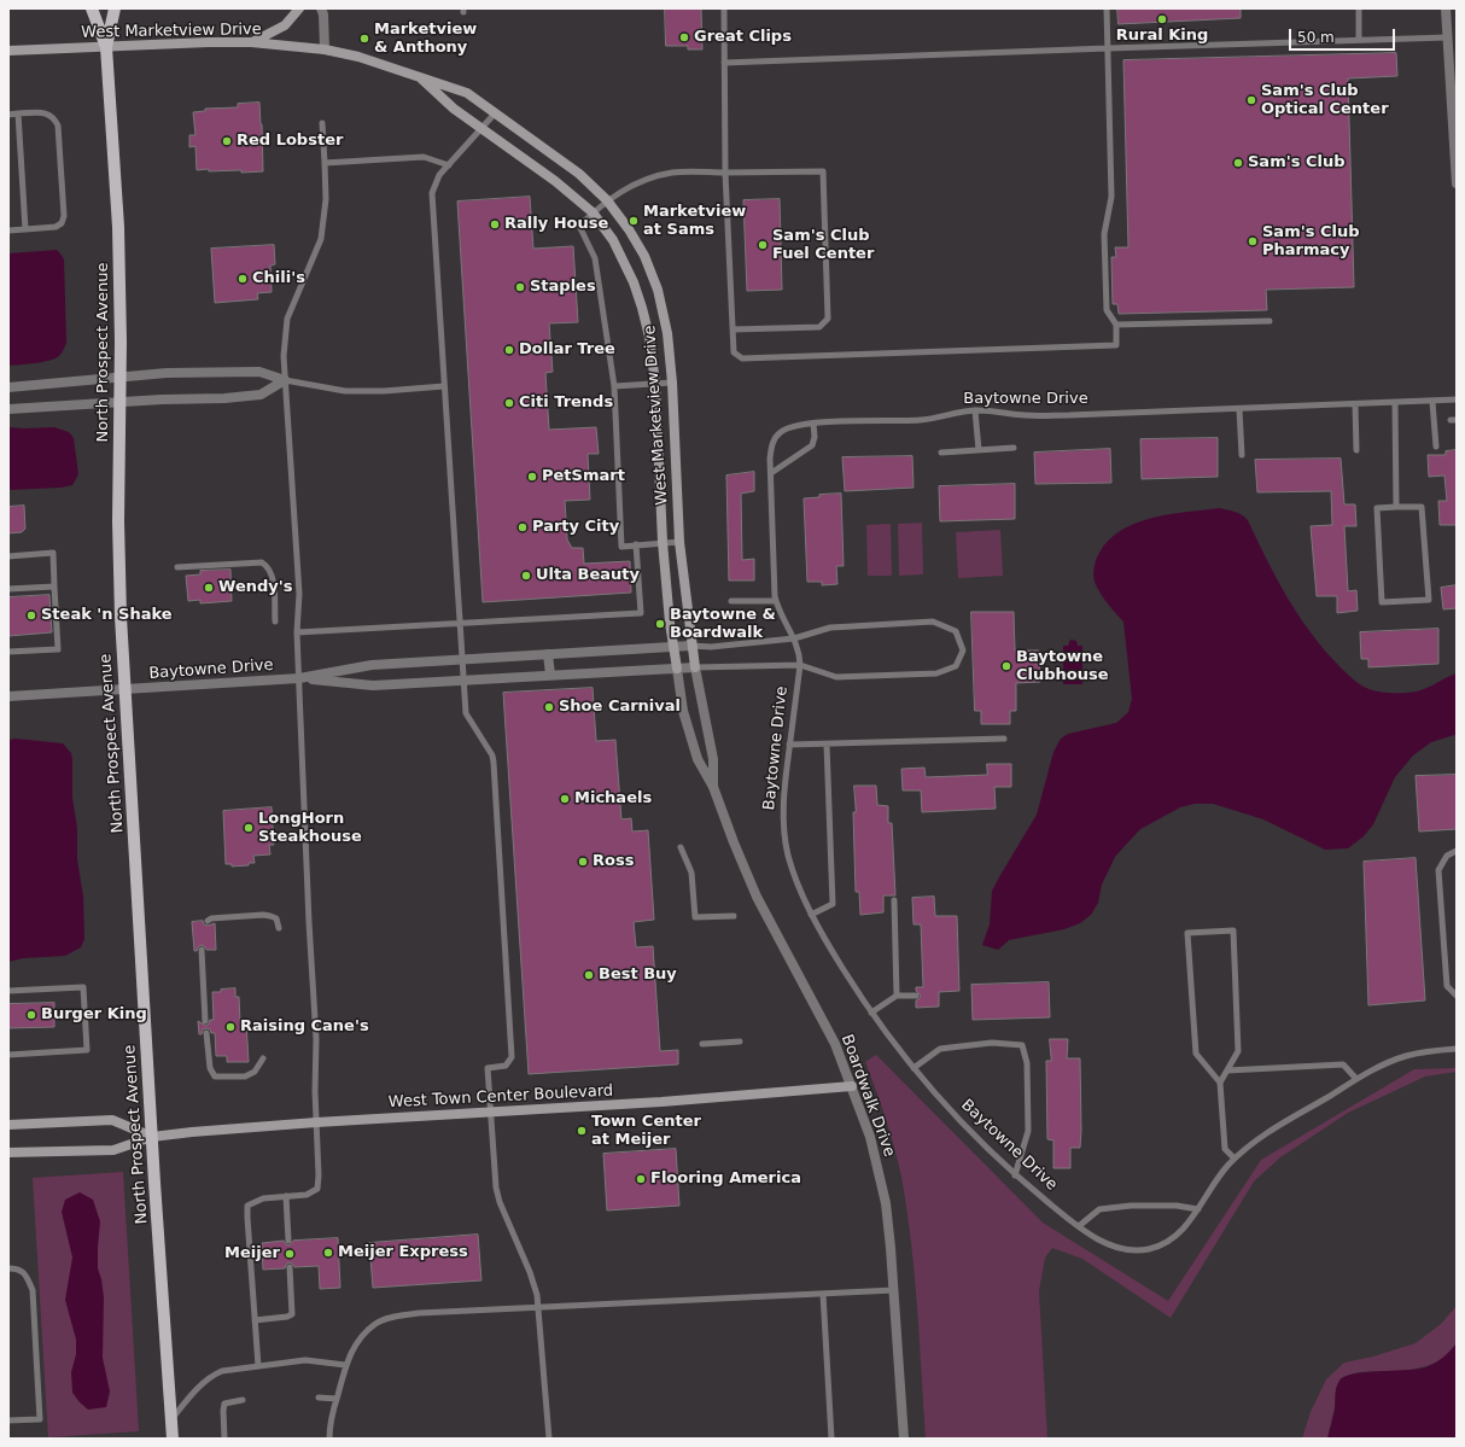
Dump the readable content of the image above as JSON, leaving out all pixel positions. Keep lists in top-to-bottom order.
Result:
{
  "streets": {
    "main road": ["West Marketview Drive", "North Prospect Avenue", "West Town Center Boulevard"],
    "street": ["Baytowne Drive", "Boardwalk Drive"]
  },
  "crossings": [
    ["West Marketview Drive", "North Prospect Avenue"],
    ["West Marketview Drive", "Baytowne Drive"],
    ["West Marketview Drive", "Boardwalk Drive"],
    ["North Prospect Avenue", "Baytowne Drive"],
    ["North Prospect Avenue", "West Town Center Boulevard"],
    ["Baytowne Drive", "Boardwalk Drive"],
    ["Boardwalk Drive", "West Town Center Boulevard"]
  ],
  "places": [
    "Rural King",
    "Great Clips",
    "Marketview & Anthony",
    "Sam's Club Optical Center",
    "Red Lobster",
    "Sam's Club",
    "Marketview at Sams",
    "Rally House",
    "Sam's Club Pharmacy",
    "Sam's Club Fuel Center",
    "Chili's",
    "Staples",
    "Dollar Tree",
    "Citi Trends",
    "PetSmart",
    "Party City",
    "Ulta Beauty",
    "Wendy's",
    "Steak 'n Shake",
    "Baytowne & Boardwalk",
    "Baytowne Clubhouse",
    "Shoe Carnival",
    "Michaels",
    "LongHorn Steakhouse",
    "Ross",
    "Best Buy",
    "Burger King",
    "Raising Cane's",
    "Town Center at Meijer",
    "Flooring America",
    "Meijer Express",
    "Meijer"
  ],
  "scale_bar": "50 m"
}
